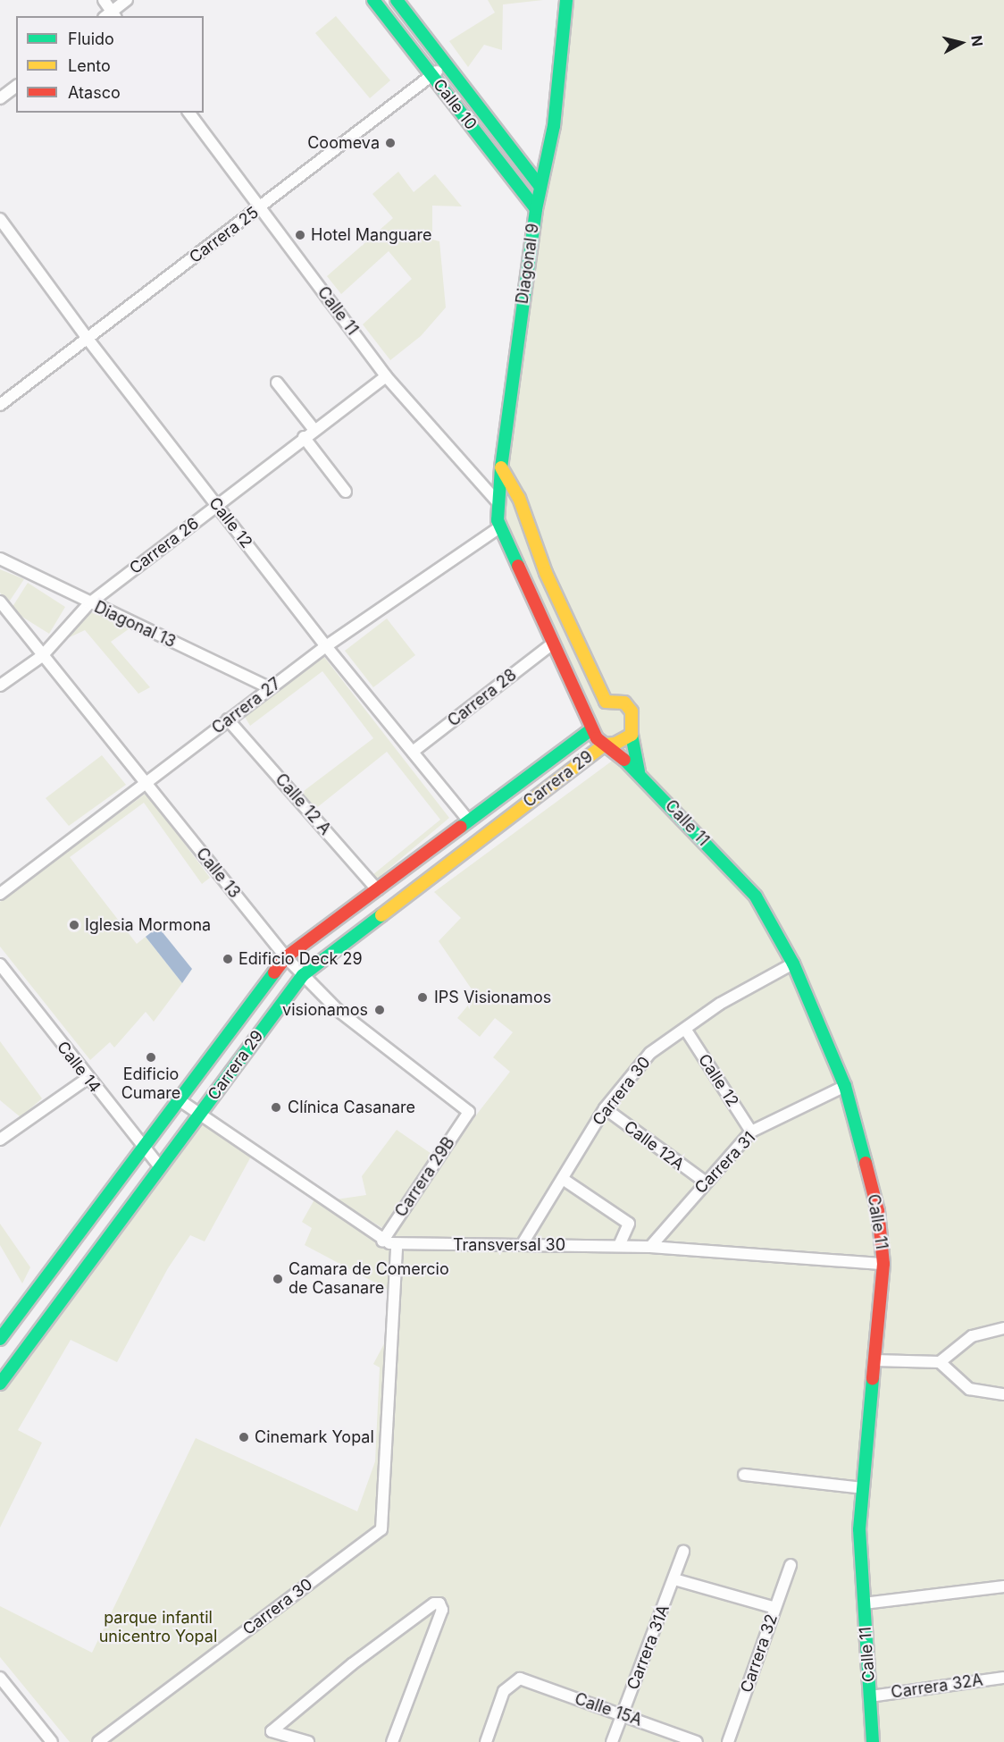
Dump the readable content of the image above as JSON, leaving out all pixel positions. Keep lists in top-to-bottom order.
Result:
{
  "streets": {
    "main road": [
      "Calle 10",
      "Diagonal 9",
      "Calle 11",
      "Carrera 29"
    ],
    "street": [
      "Carrera 25",
      "Calle 12",
      "Carrera 26",
      "Diagonal 13",
      "Carrera 28",
      "Carrera 27",
      "Calle 12 A",
      "Calle 13",
      "Calle 14",
      "Carrera 30",
      "Calle 12A",
      "Carrera 31",
      "Carrera 29B",
      "Transversal 30",
      "Carrera 31A",
      "Carrera 32",
      "Carrera 32A",
      "Calle 15A"
    ]
  },
  "crossings": [
    ["Calle 10", "Carrera 25"],
    ["Calle 10", "Diagonal 9"],
    ["Carrera 25", "Calle 11"],
    ["Carrera 25", "Calle 12"],
    ["Diagonal 9", "Calle 11"],
    ["Diagonal 9", "Carrera 27"],
    ["Calle 11", "Carrera 26"],
    ["Calle 11", "Carrera 28"],
    ["Calle 11", "Carrera 27"],
    ["Calle 11", "Carrera 29"],
    ["Calle 11", "Carrera 30"],
    ["Calle 11", "Carrera 31"],
    ["Calle 11", "Transversal 30"],
    ["Calle 11", "Carrera 32A"],
    ["Calle 12", "Carrera 26"],
    ["Calle 12", "Carrera 28"],
    ["Calle 12", "Carrera 27"],
    ["Calle 12", "Carrera 29"],
    ["Calle 12", "Carrera 30"],
    ["Calle 12", "Carrera 31"],
    ["Carrera 26", "Diagonal 13"],
    ["Carrera 26", "Calle 13"],
    ["Diagonal 13", "Carrera 27"],
    ["Carrera 27", "Calle 12 A"],
    ["Carrera 27", "Calle 13"],
    ["Carrera 29", "Calle 12 A"],
    ["Carrera 29", "Calle 13"],
    ["Carrera 29", "Calle 14"],
    ["Carrera 29", "Transversal 30"],
    ["Calle 13", "Carrera 29B"],
    ["Carrera 30", "Calle 12A"],
    ["Carrera 30", "Transversal 30"],
    ["Calle 12A", "Carrera 31"],
    ["Carrera 31", "Transversal 30"],
    ["Carrera 29B", "Transversal 30"],
    ["Carrera 31A", "Calle 15A"]
  ],
  "parks": ["parque infantil unicentro Yopal"],
  "places": [
    "Coomeva",
    "Hotel Manguare",
    "Iglesia Mormona",
    "Edificio Deck 29",
    "IPS Visionamos",
    "visionamos",
    "Edificio Cumare",
    "Clínica Casanare",
    "Camara de Comercio de Casanare",
    "Cinemark Yopal"
  ],
  "legend": ["Fluido", "Lento", "Atasco"],
  "north": "right"
}
